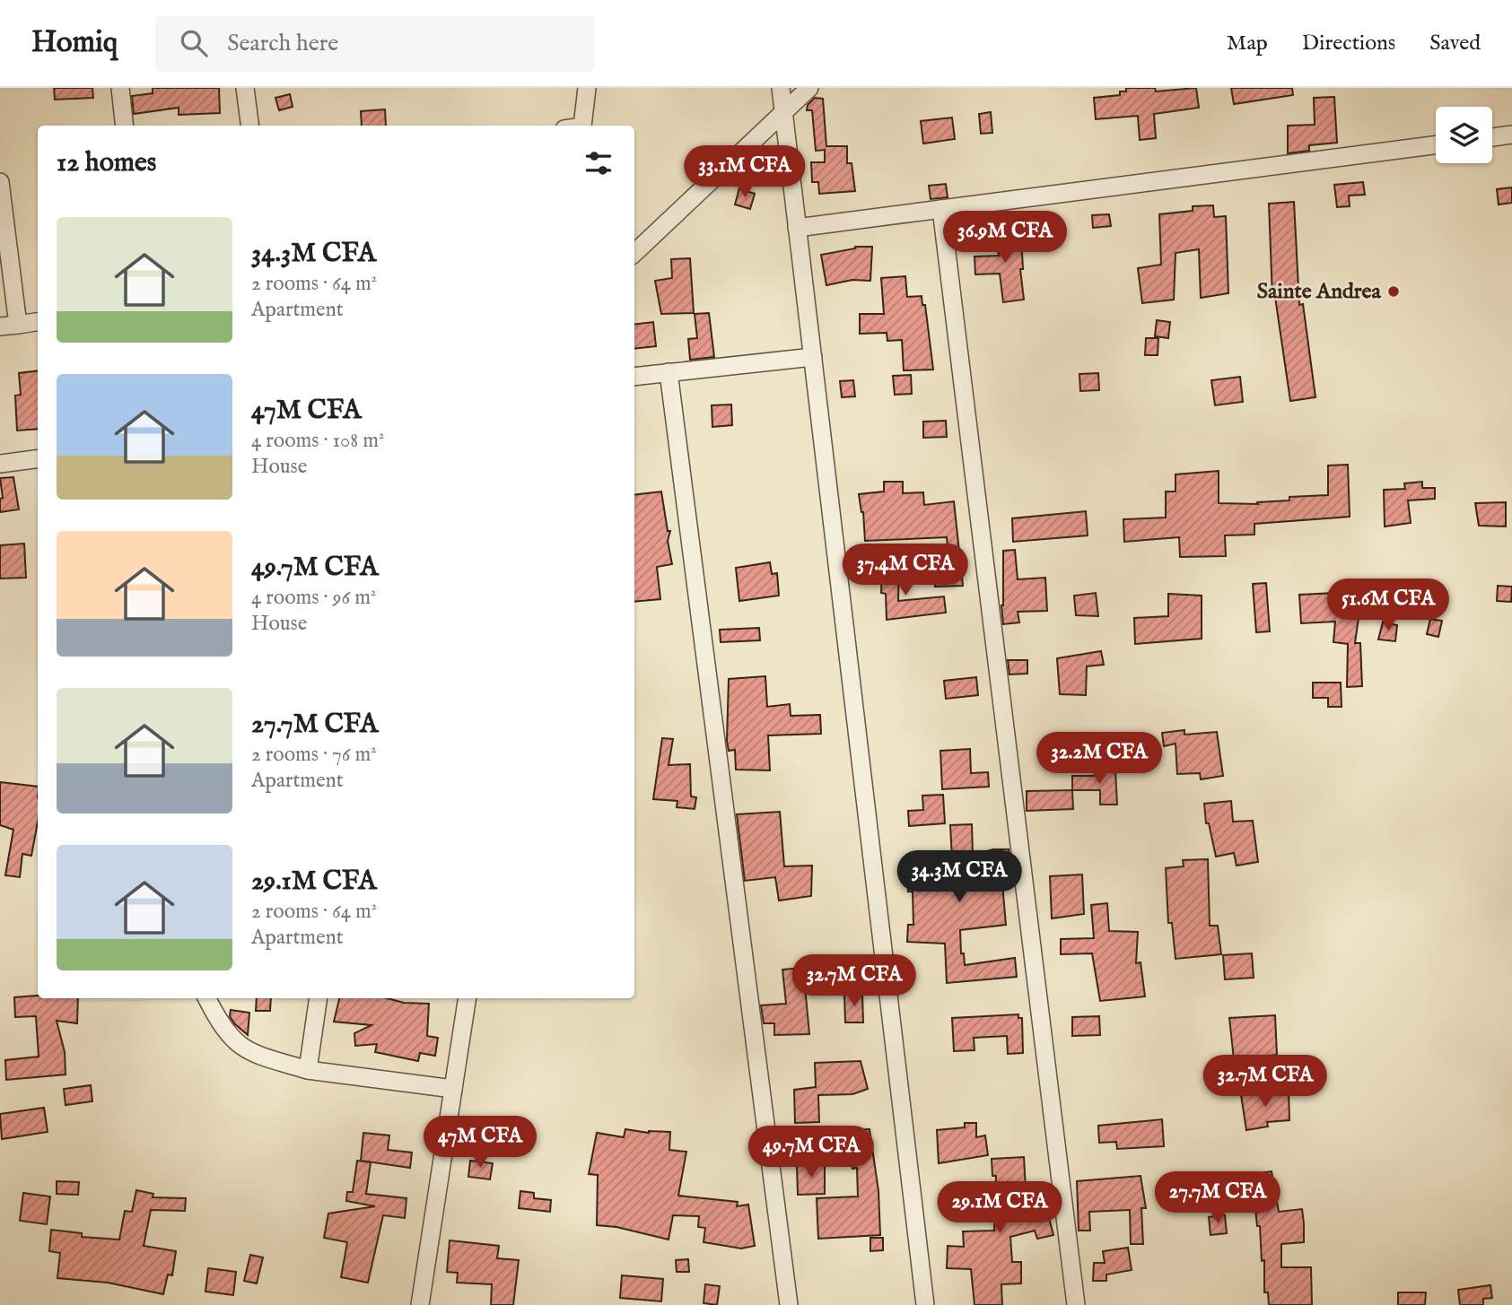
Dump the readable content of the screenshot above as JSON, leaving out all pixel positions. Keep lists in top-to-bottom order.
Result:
{
  "places": ["Sainte Andrea"],
  "page": {
    "header": "Homiq",
    "search": "Search here",
    "nav": ["Map", "Directions", "Saved"],
    "heading": "12 homes",
    "price": [
      "33.1M CFA",
      "36.9M CFA",
      "37.4M CFA",
      "51.6M CFA",
      "32.2M CFA",
      "34.3M CFA",
      "32.7M CFA",
      "32.7M CFA",
      "47M CFA",
      "49.7M CFA",
      "27.7M CFA",
      "29.1M CFA"
    ],
    "list": [
      {
        "name": "34.3M CFA",
        "note": "2 rooms · 64 m² · Apartment"
      },
      {
        "name": "47M CFA",
        "note": "4 rooms · 108 m² · House"
      },
      {
        "name": "49.7M CFA",
        "note": "4 rooms · 96 m² · House"
      },
      {
        "name": "27.7M CFA",
        "note": "2 rooms · 76 m² · Apartment"
      },
      {
        "name": "29.1M CFA",
        "note": "2 rooms · 64 m² · Apartment"
      }
    ]
  }
}
